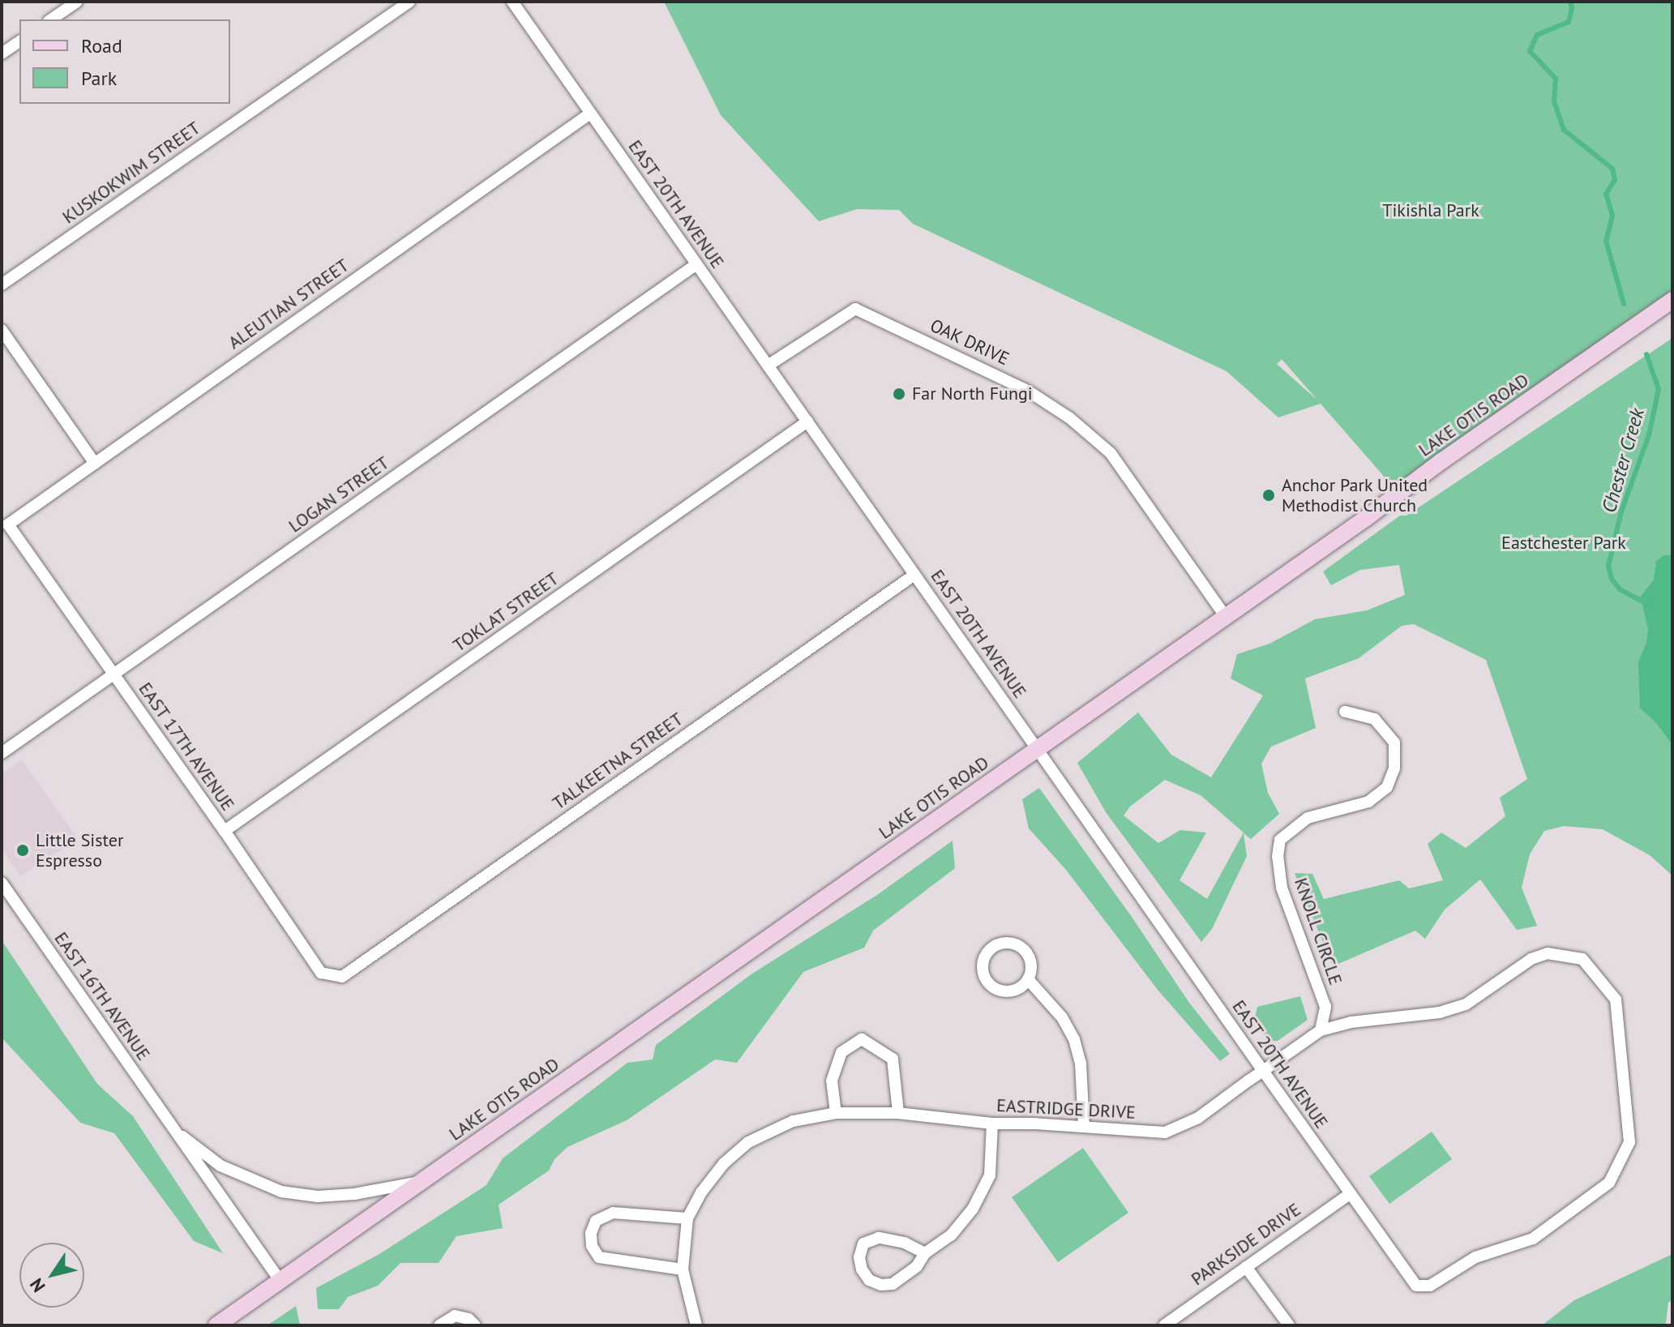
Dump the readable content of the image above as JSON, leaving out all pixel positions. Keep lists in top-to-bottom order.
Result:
{
  "streets": {
    "main road": ["LAKE OTIS ROAD"],
    "street": [
      "KUSKOKWIM STREET",
      "EAST 20TH AVENUE",
      "ALEUTIAN STREET",
      "OAK DRIVE",
      "LOGAN STREET",
      "TOKLAT STREET",
      "EAST 17TH AVENUE",
      "TALKEETNA STREET",
      "KNOLL CIRCLE",
      "EAST 16TH AVENUE",
      "EASTRIDGE DRIVE",
      "PARKSIDE DRIVE"
    ]
  },
  "crossings": [
    ["EAST 20TH AVENUE", "ALEUTIAN STREET"],
    ["EAST 20TH AVENUE", "OAK DRIVE"],
    ["EAST 20TH AVENUE", "LAKE OTIS ROAD"],
    ["EAST 20TH AVENUE", "LOGAN STREET"],
    ["EAST 20TH AVENUE", "TOKLAT STREET"],
    ["EAST 20TH AVENUE", "TALKEETNA STREET"],
    ["EAST 20TH AVENUE", "EASTRIDGE DRIVE"],
    ["EAST 20TH AVENUE", "PARKSIDE DRIVE"],
    ["ALEUTIAN STREET", "EAST 17TH AVENUE"],
    ["OAK DRIVE", "LAKE OTIS ROAD"],
    ["LAKE OTIS ROAD", "EAST 16TH AVENUE"],
    ["LOGAN STREET", "EAST 17TH AVENUE"],
    ["TOKLAT STREET", "EAST 17TH AVENUE"],
    ["EAST 17TH AVENUE", "TALKEETNA STREET"],
    ["KNOLL CIRCLE", "EASTRIDGE DRIVE"]
  ],
  "water": ["Chester Creek"],
  "parks": ["Tikishla Park", "Eastchester Park"],
  "places": ["Far North Fungi", "Anchor Park United Methodist Church", "Little Sister Espresso"],
  "legend": ["Road", "Park"],
  "north": "bottom left"
}
